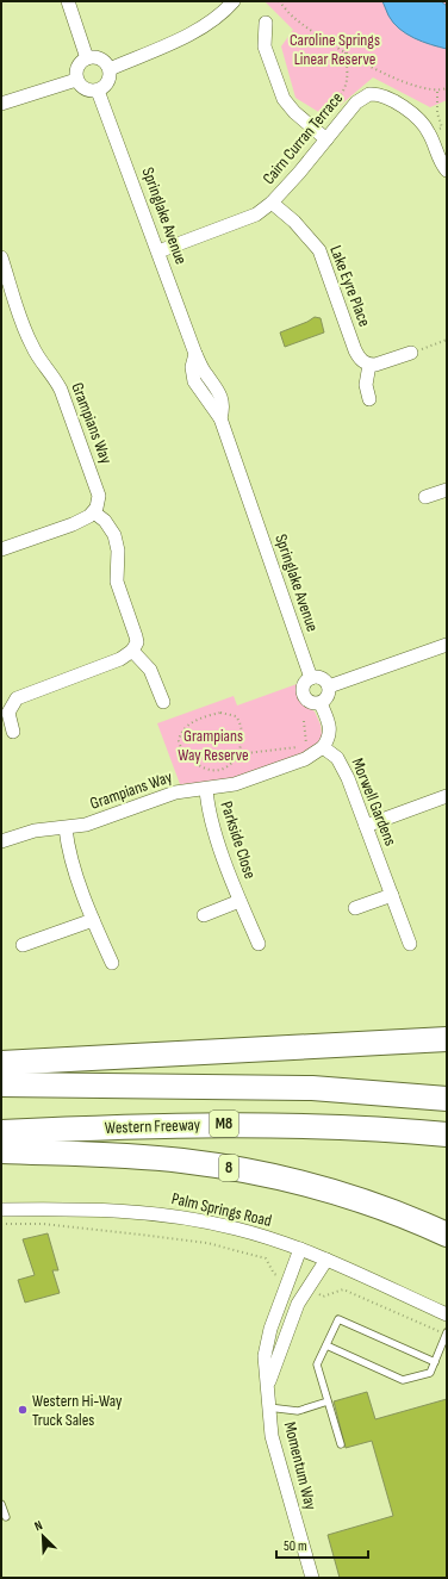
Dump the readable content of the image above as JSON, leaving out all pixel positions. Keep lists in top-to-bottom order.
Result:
{
  "streets": {
    "highway": ["M8", "Western Freeway", "8"],
    "street": [
      "Cairn Curran Terrace",
      "Springlake Avenue",
      "Lake Eyre Place",
      "Grampians Way",
      "Morwell Gardens",
      "Parkside Close",
      "Palm Springs Road",
      "Momentum Way"
    ]
  },
  "crossings": [
    ["Cairn Curran Terrace", "Springlake Avenue"],
    ["Cairn Curran Terrace", "Lake Eyre Place"],
    ["Grampians Way", "Morwell Gardens"],
    ["Grampians Way", "Parkside Close"],
    ["Palm Springs Road", "Momentum Way"]
  ],
  "parks": ["Caroline Springs Linear Reserve", "Grampians Way Reserve"],
  "places": ["Western Hi-Way Truck Sales"],
  "scale_bar": "50 m",
  "north": "top left"
}
